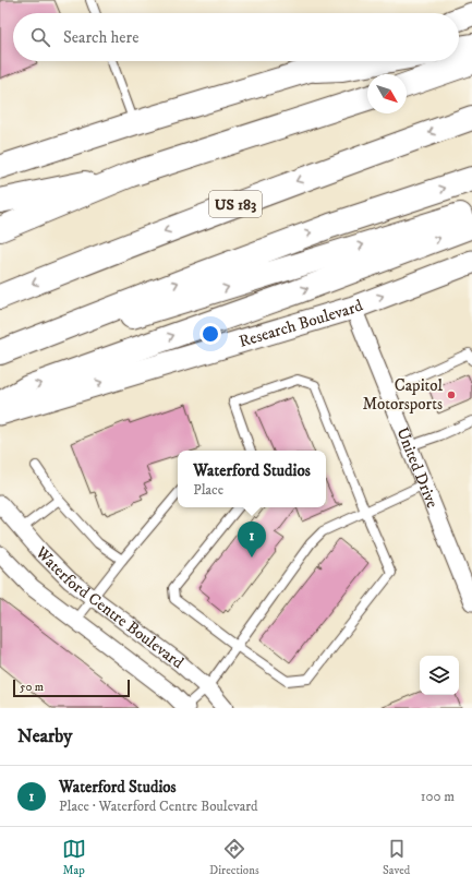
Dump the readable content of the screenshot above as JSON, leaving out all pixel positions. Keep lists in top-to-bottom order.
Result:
{
  "streets": {
    "highway": ["US 183"],
    "main road": ["Research Boulevard"],
    "street": ["United Drive", "Waterford Centre Boulevard"]
  },
  "crossings": [
    ["Research Boulevard", "United Drive"]
  ],
  "one_way": ["Research Boulevard"],
  "places": ["Capitol Motorsports"],
  "scale_bar": "50 m",
  "north": "bottom right",
  "page": {
    "search": "Search here",
    "popup": ["Waterford Studios", "Place"],
    "pins": "1",
    "scale": "50 m",
    "heading": "Nearby",
    "list": [
      {
        "mark": "1",
        "name": "Waterford Studios",
        "note": "Place · Waterford Centre Boulevard",
        "value": "100 m"
      }
    ],
    "nav": ["Map", "Directions", "Saved"]
  }
}
